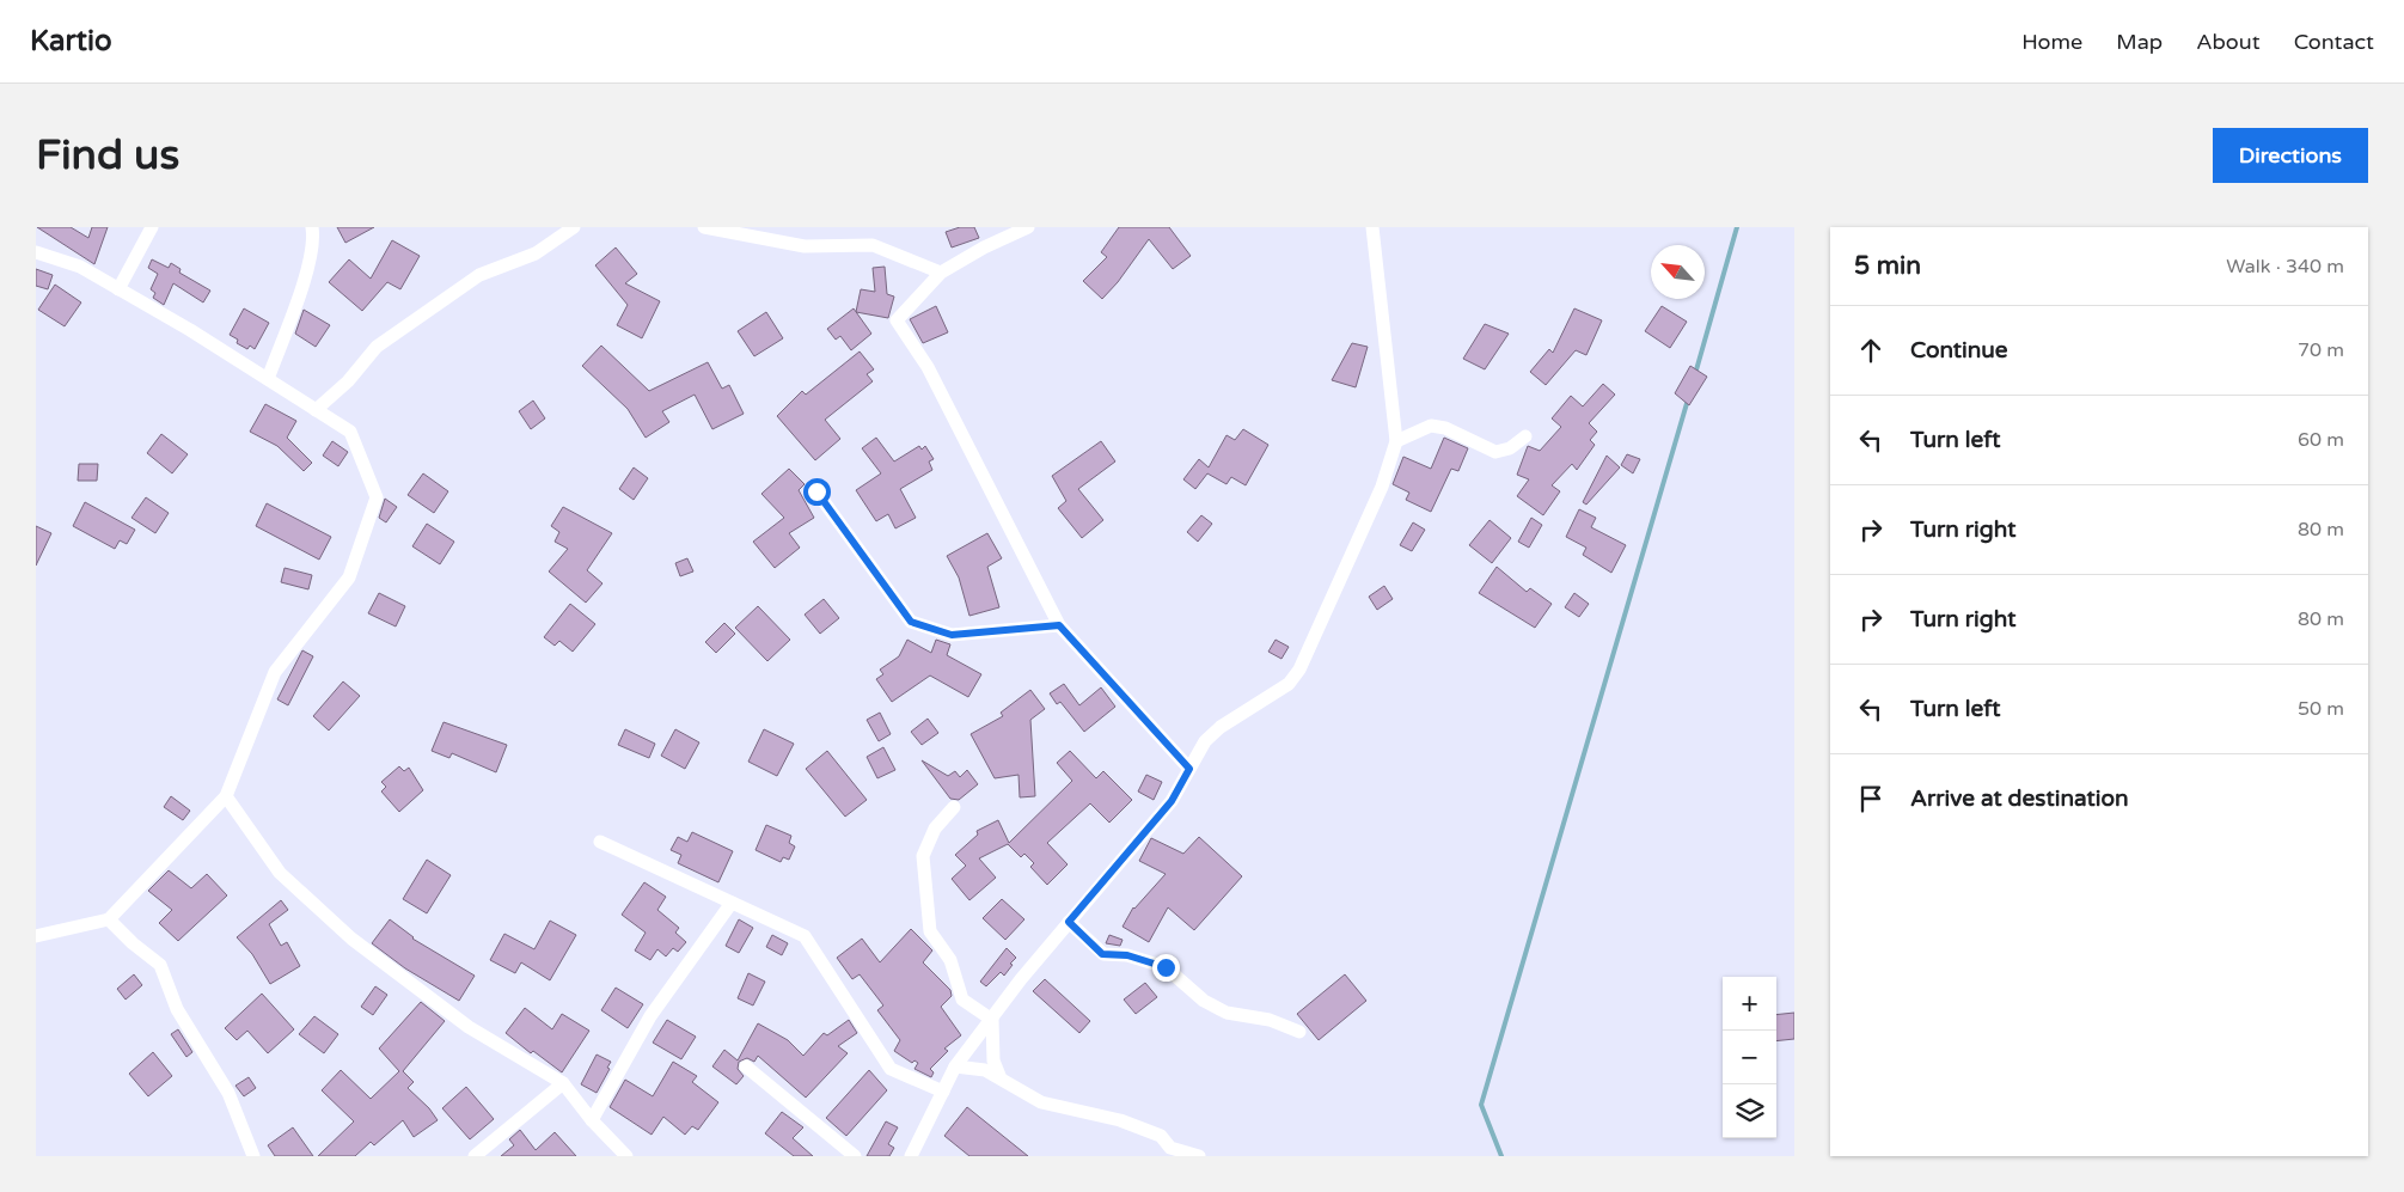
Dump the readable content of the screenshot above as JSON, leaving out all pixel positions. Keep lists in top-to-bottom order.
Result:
{
  "north": "top left",
  "page": {
    "header": "Kartio",
    "nav": [
      "Home",
      "Map",
      "About",
      "Contact"
    ],
    "buttons": "Directions",
    "title": "Find us",
    "heading": ["5 min", "Walk · 340 m"],
    "list": [
      ["Continue", "70 m"],
      ["Turn left", "60 m"],
      ["Turn right", "80 m"],
      ["Turn right", "80 m"],
      ["Turn left", "50 m"],
      "Arrive at destination"
    ],
    "map_buttons": ["+", "−"]
  }
}
